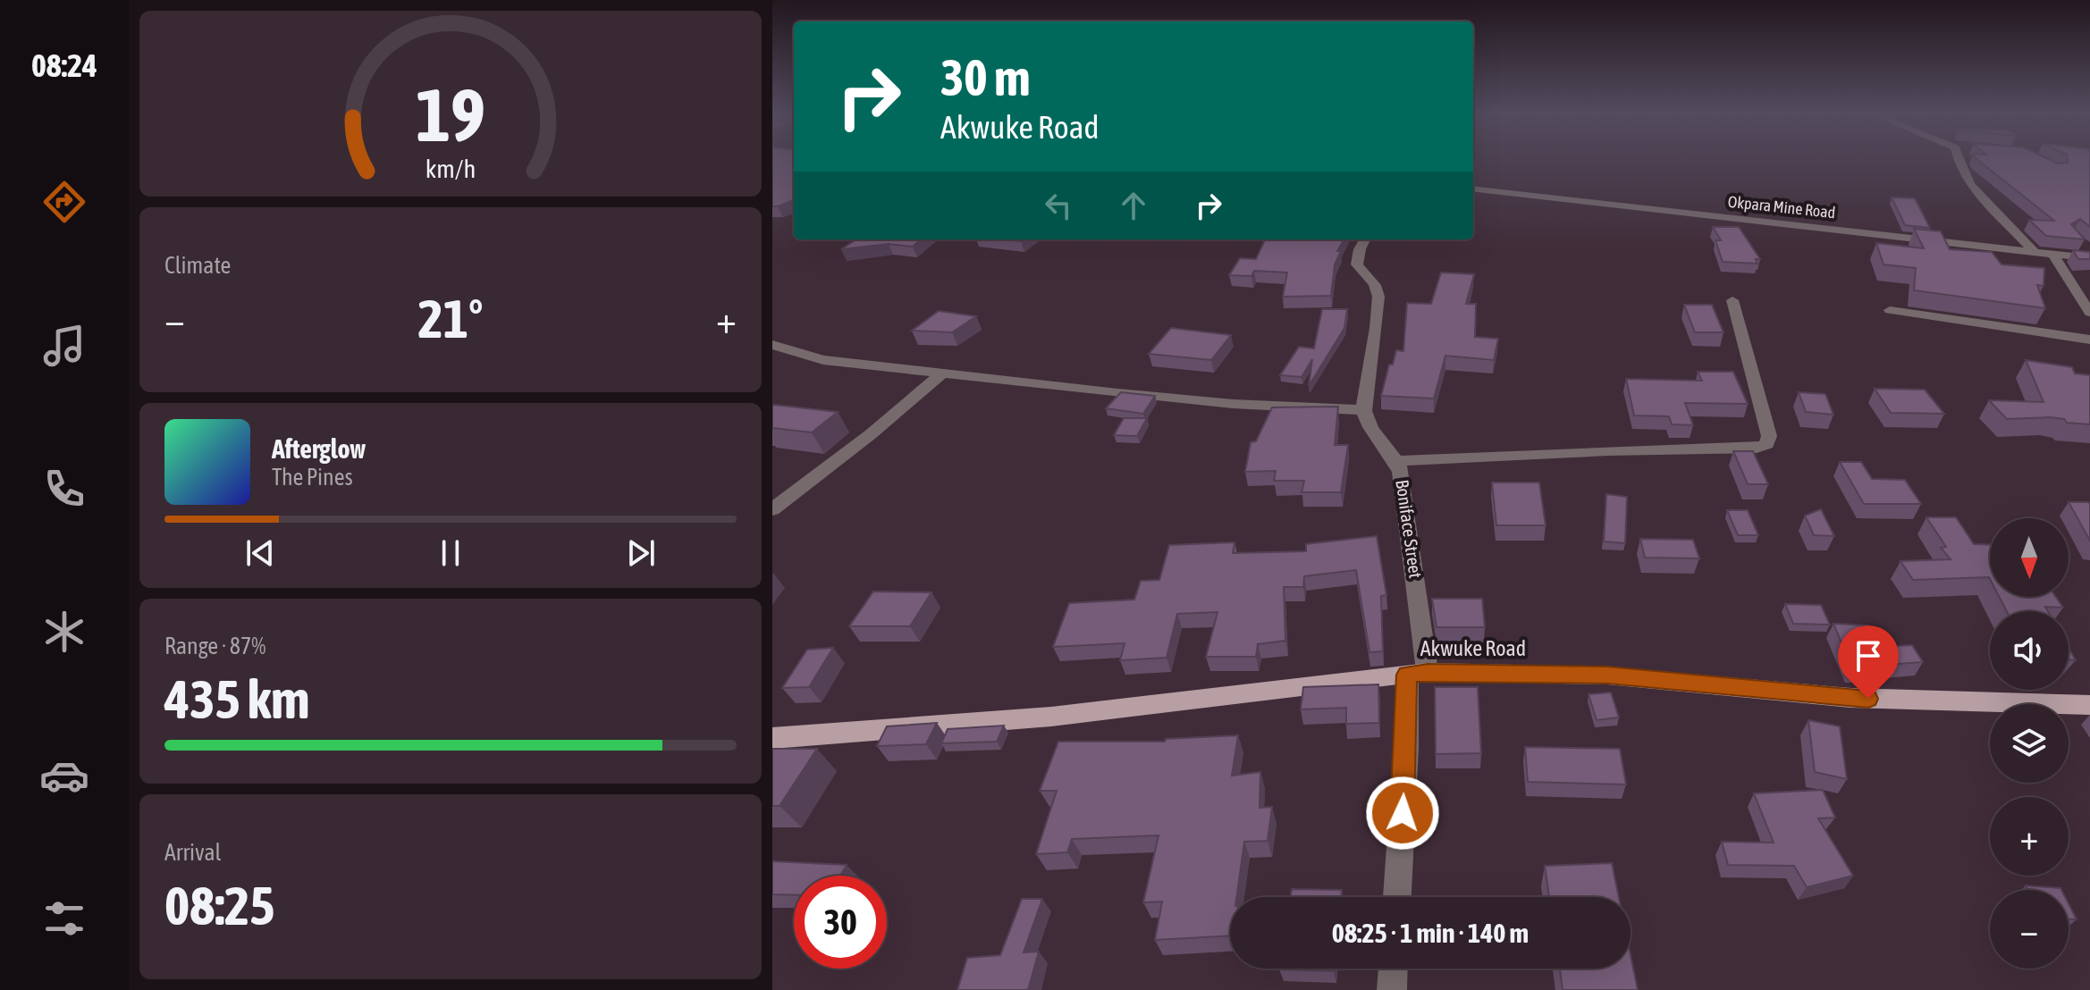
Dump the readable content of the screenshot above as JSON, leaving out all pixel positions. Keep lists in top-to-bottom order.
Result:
{
  "streets": {
    "main road": ["Akwuke Road"],
    "street": ["Okpara Mine Road", "Boniface Street"]
  },
  "crossings": [
    ["Boniface Street", "Akwuke Road"]
  ],
  "north": "bottom",
  "page": {
    "tabs": "08:24",
    "turn": ["30 m", "Akwuke Road"],
    "tile": [
      "Climate",
      ["Range · 87%", "435 km"],
      ["Arrival", "08:25"]
    ],
    "heat": ["−", "21°", "+"],
    "song": ["Afterglow", "The Pines"],
    "map_buttons": ["+", "−"],
    "limit": "30",
    "trip": "08:25 · 1 min · 140 m",
    "gauge": ["19", "km/h"]
  }
}
